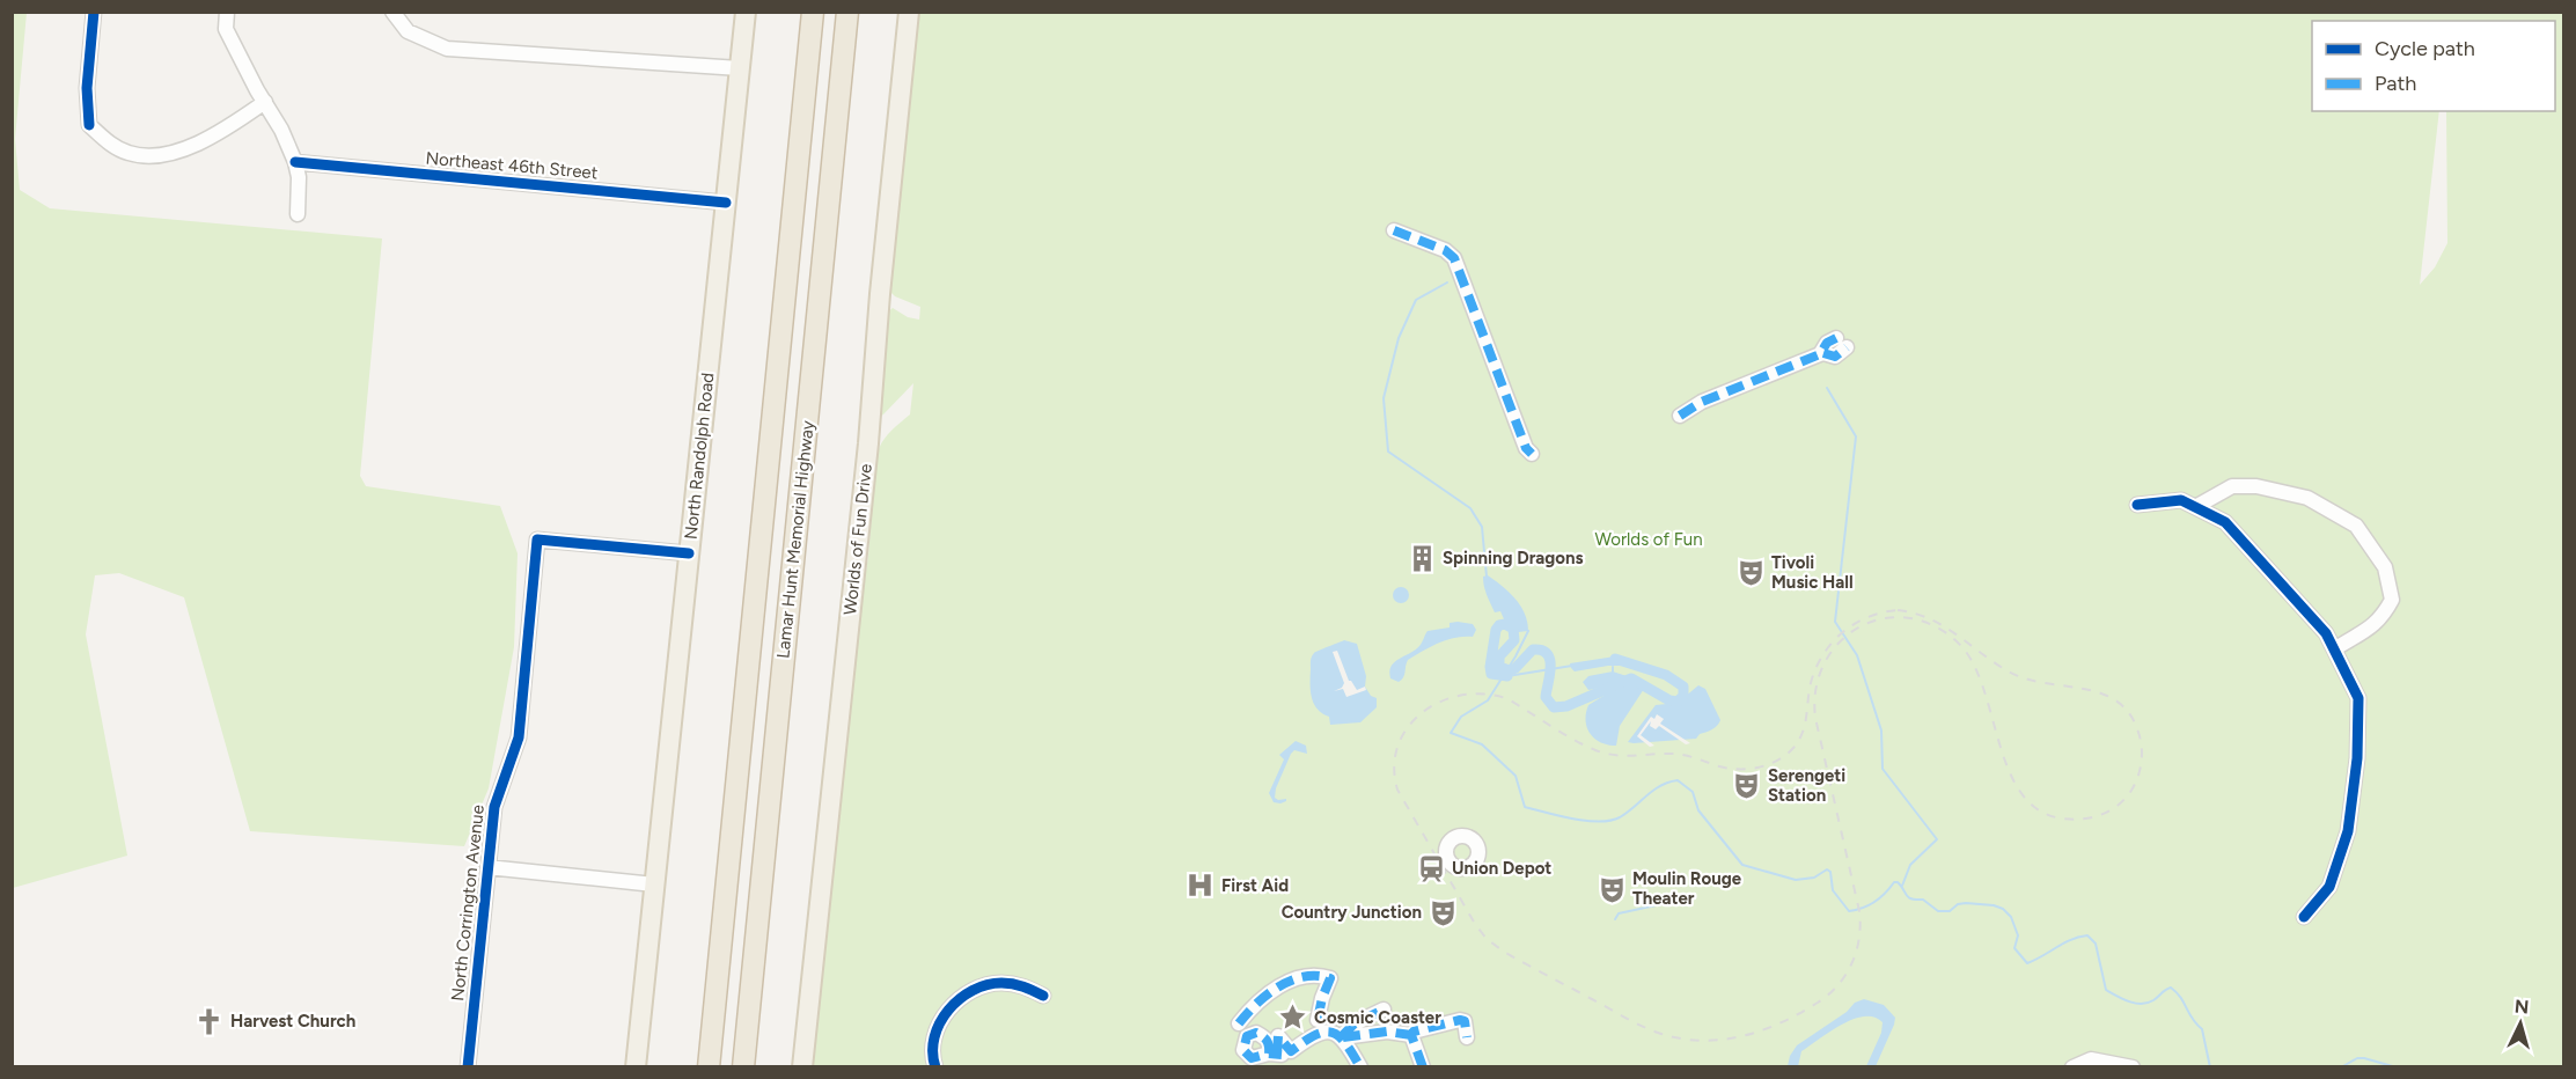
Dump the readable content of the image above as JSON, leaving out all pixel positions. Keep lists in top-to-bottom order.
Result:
{
  "streets": {
    "highway": ["Lamar Hunt Memorial Highway"],
    "main road": ["North Randolph Road", "Worlds of Fun Drive"],
    "street": ["Northeast 46th Street", "North Corrington Avenue"]
  },
  "crossings": [
    ["Northeast 46th Street", "North Randolph Road"],
    ["North Randolph Road", "North Corrington Avenue"]
  ],
  "parks": ["Worlds of Fun"],
  "places": {
    "building": ["Spinning Dragons"],
    "theatre": [
      "Tivoli Music Hall",
      "Serengeti Station",
      "Moulin Rouge Theater",
      "Country Junction"
    ],
    "station": ["Union Depot"],
    "hospital": ["First Aid"],
    "place": ["Cosmic Coaster"],
    "church": ["Harvest Church"]
  },
  "legend": ["Cycle path", "Path"],
  "north": "top"
}
